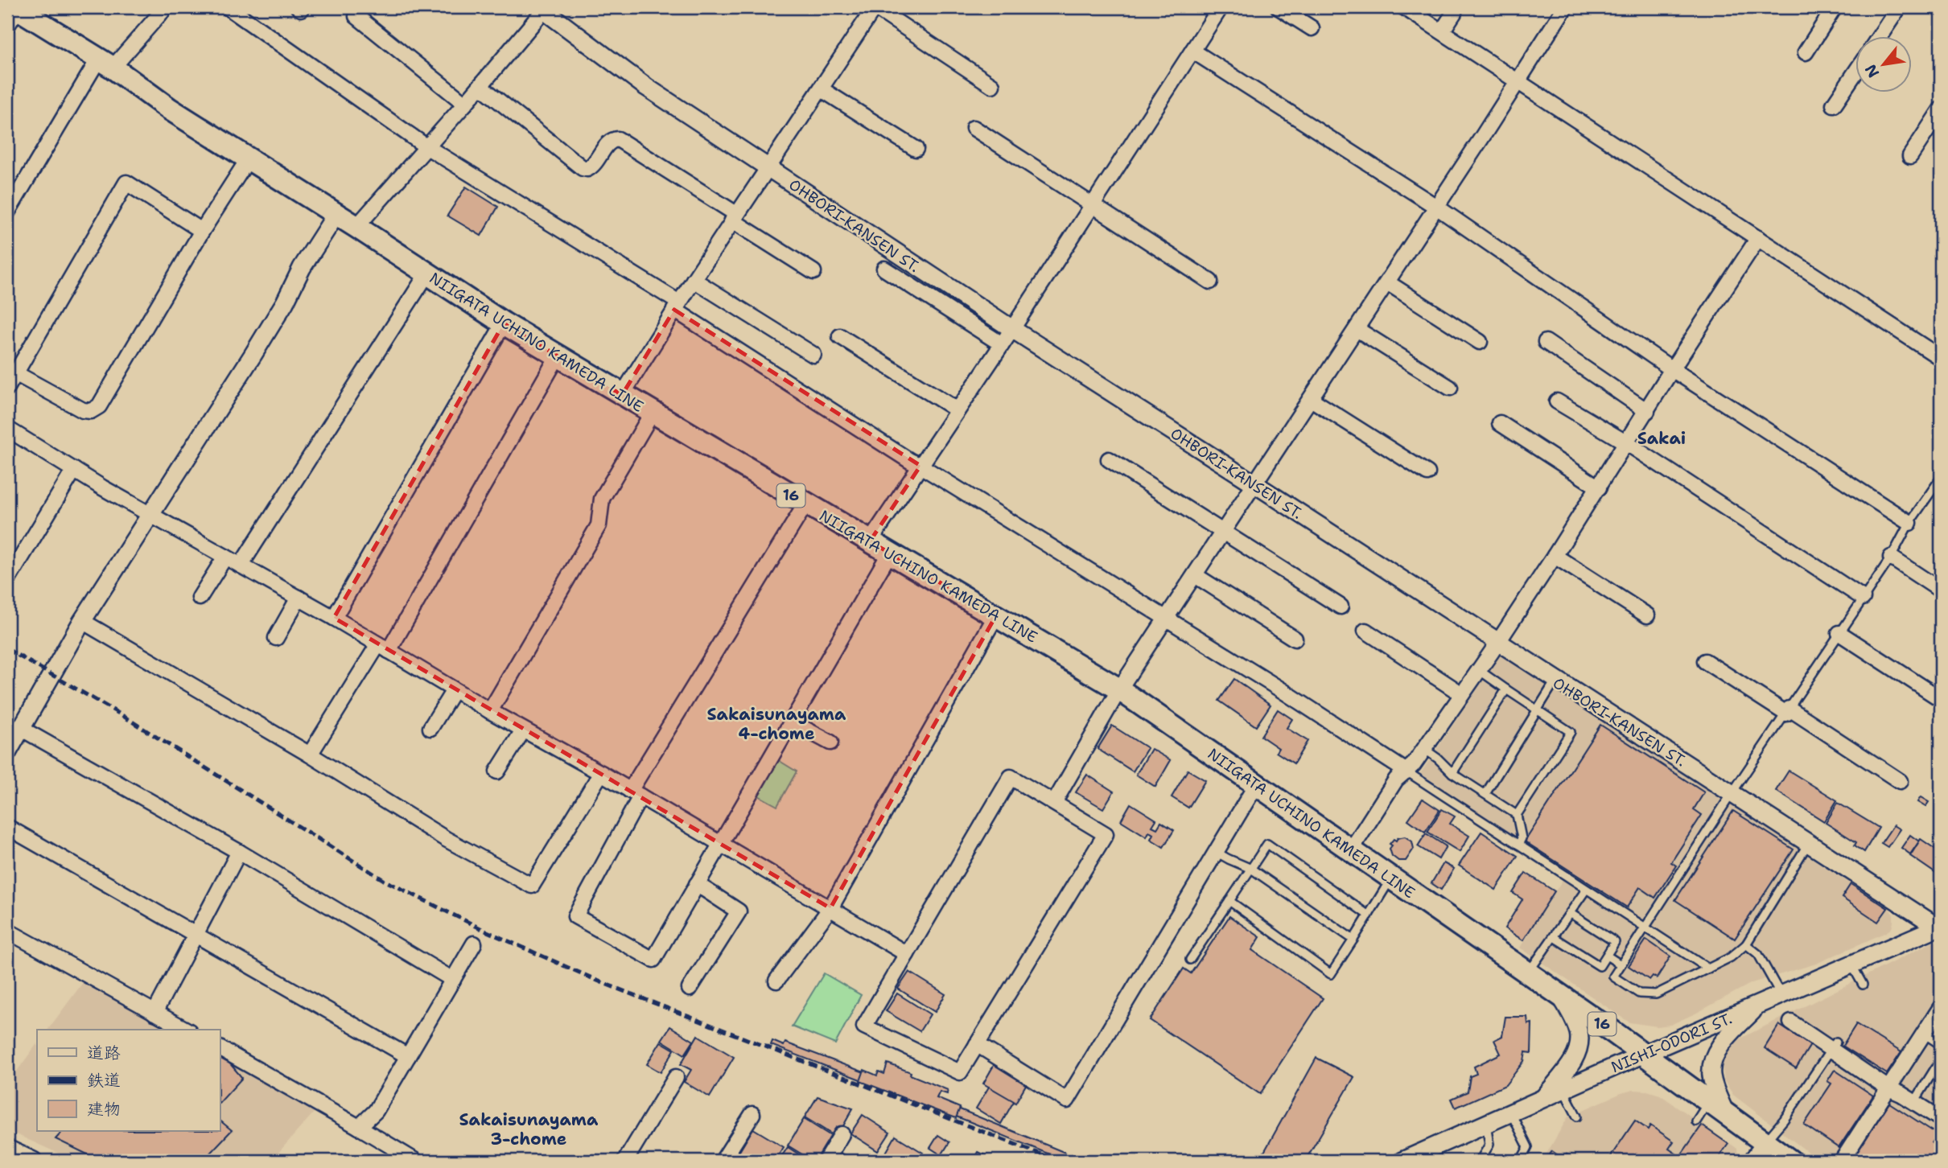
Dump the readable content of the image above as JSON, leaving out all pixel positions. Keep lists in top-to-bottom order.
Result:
{
  "streets": {
    "main road": ["NIIGATA UCHINO KAMEDA LINE", "16"],
    "street": ["OHBORI-KANSEN ST.", "NISHI-ODORI ST."]
  },
  "crossings": [
    ["OHBORI-KANSEN ST.", "NISHI-ODORI ST."],
    ["NIIGATA UCHINO KAMEDA LINE", "NISHI-ODORI ST."]
  ],
  "districts": ["Sakai", "Sakaisunayama 4-chome", "Sakaisunayama 3-chome"],
  "legend": ["道路", "鉄道", "建物"],
  "north": "bottom left"
}
